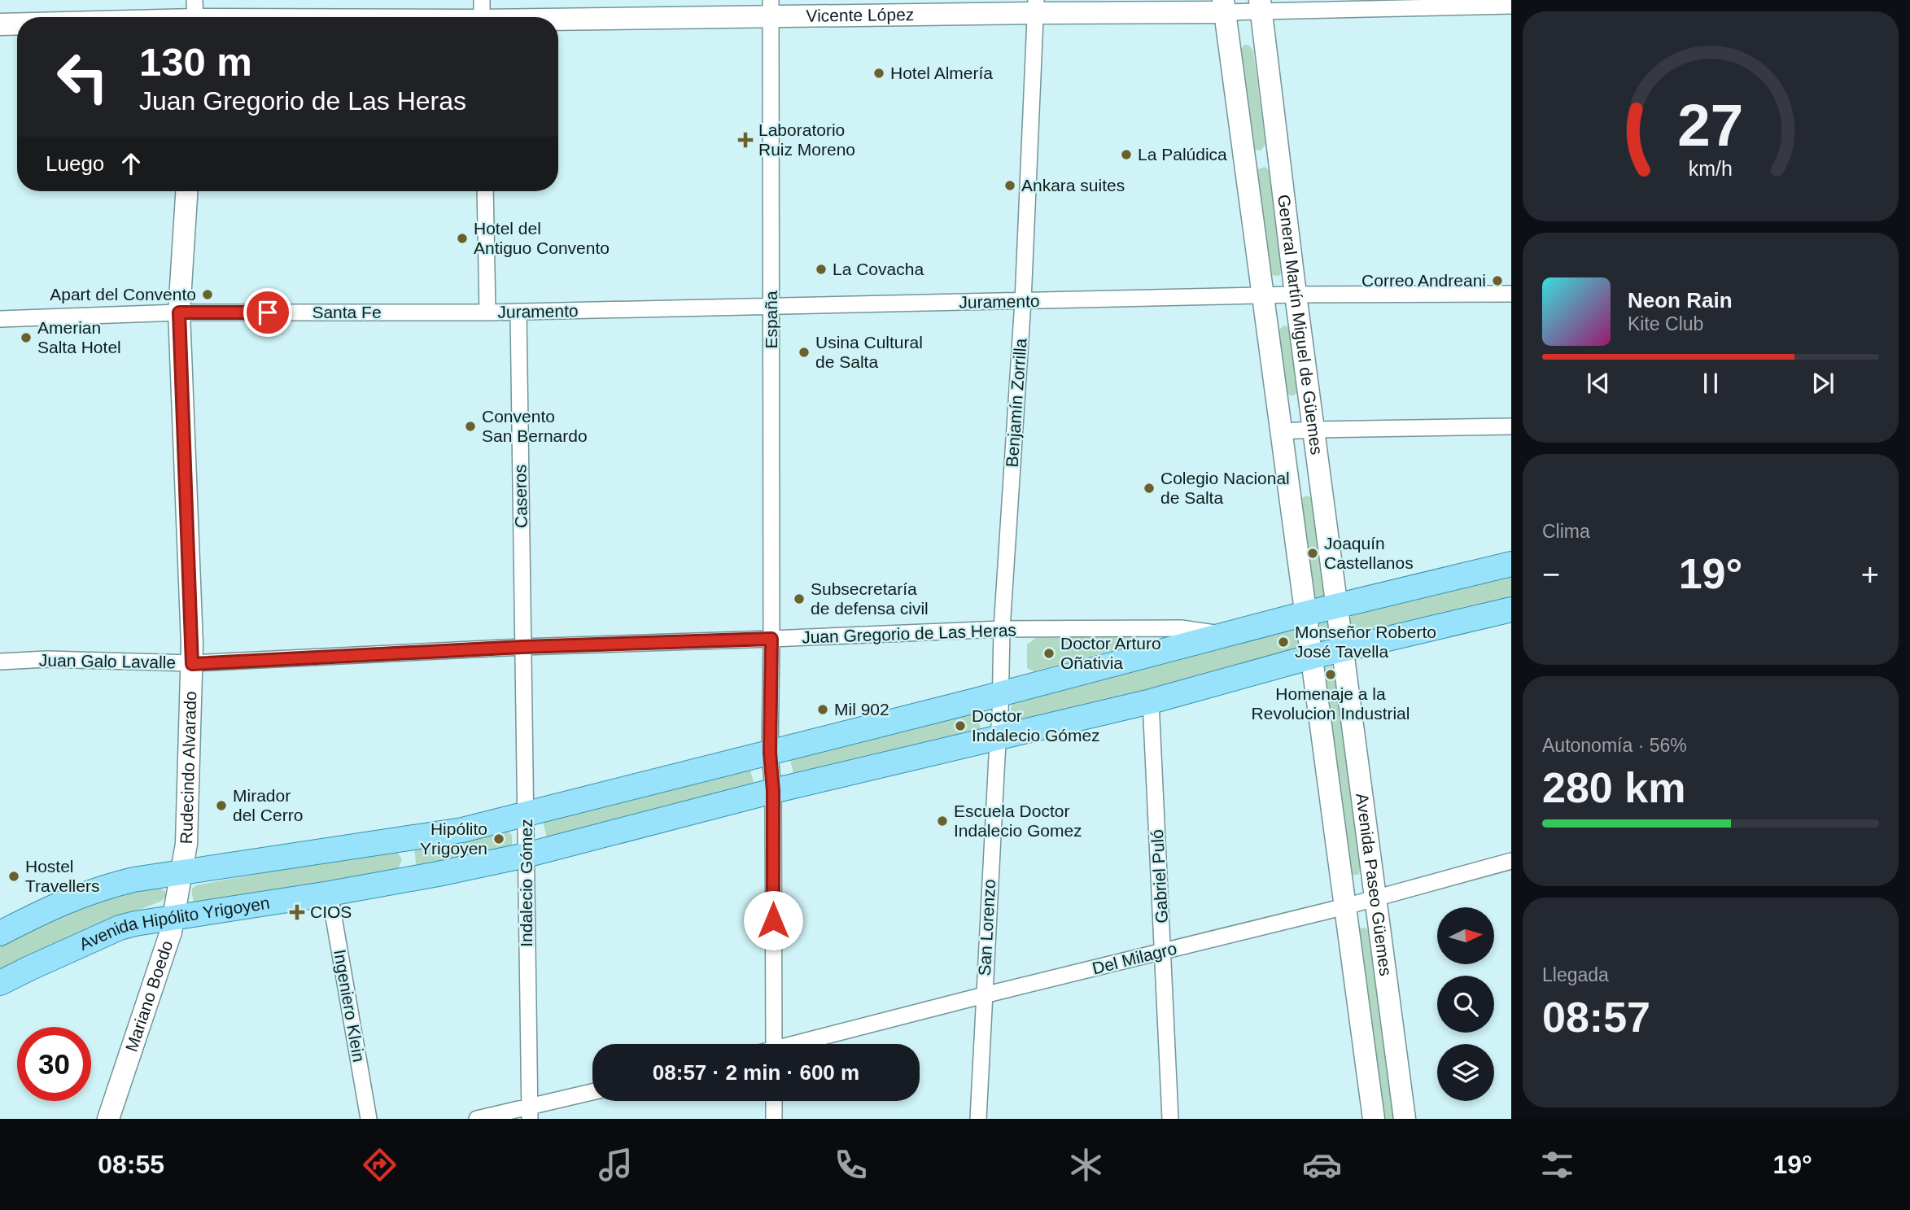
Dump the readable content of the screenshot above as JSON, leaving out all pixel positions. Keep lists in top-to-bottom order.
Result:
{
  "streets": {
    "main road": ["Avenida Hipólito Yrigoyen"],
    "street": [
      "Vicente López",
      "Juramento",
      "Santa Fe",
      "España",
      "General Martín Miguel de Güemes",
      "Benjamín Zorrilla",
      "Caseros",
      "Juan Gregorio de Las Heras",
      "Juan Galo Lavalle",
      "Rudecindo Alvarado",
      "Gabriel Puló",
      "Indalecio Gómez",
      "Avenida Paseo Güemes",
      "San Lorenzo",
      "Del Milagro",
      "Mariano Boedo",
      "Ingeniero Klein"
    ]
  },
  "crossings": [
    ["Vicente López", "España"],
    ["Vicente López", "General Martín Miguel de Güemes"],
    ["Vicente López", "Benjamín Zorrilla"],
    ["Juramento", "Santa Fe"],
    ["Juramento", "España"],
    ["Juramento", "General Martín Miguel de Güemes"],
    ["Juramento", "Benjamín Zorrilla"],
    ["Juramento", "Caseros"],
    ["Santa Fe", "Rudecindo Alvarado"],
    ["España", "Juan Gregorio de Las Heras"],
    ["España", "Avenida Hipólito Yrigoyen"],
    ["General Martín Miguel de Güemes", "Avenida Paseo Güemes"],
    ["General Martín Miguel de Güemes", "Avenida Hipólito Yrigoyen"],
    ["Benjamín Zorrilla", "Juan Gregorio de Las Heras"],
    ["Benjamín Zorrilla", "Avenida Hipólito Yrigoyen"],
    ["Benjamín Zorrilla", "San Lorenzo"],
    ["Caseros", "Juan Gregorio de Las Heras"],
    ["Caseros", "Juan Galo Lavalle"],
    ["Caseros", "Indalecio Gómez"],
    ["Juan Gregorio de Las Heras", "Juan Galo Lavalle"],
    ["Juan Gregorio de Las Heras", "Indalecio Gómez"],
    ["Juan Galo Lavalle", "Rudecindo Alvarado"],
    ["Juan Galo Lavalle", "Indalecio Gómez"],
    ["Rudecindo Alvarado", "Mariano Boedo"],
    ["Gabriel Puló", "Avenida Hipólito Yrigoyen"],
    ["Gabriel Puló", "Del Milagro"],
    ["Indalecio Gómez", "Avenida Hipólito Yrigoyen"],
    ["Avenida Paseo Güemes", "Avenida Hipólito Yrigoyen"],
    ["Avenida Paseo Güemes", "Del Milagro"],
    ["Avenida Hipólito Yrigoyen", "San Lorenzo"],
    ["Avenida Hipólito Yrigoyen", "Mariano Boedo"],
    ["Avenida Hipólito Yrigoyen", "Ingeniero Klein"],
    ["San Lorenzo", "Del Milagro"]
  ],
  "places": {
    "other": [
      "Hotel Almería",
      "La Palúdica",
      "Ankara suites",
      "Hotel del Antiguo Convento",
      "La Covacha",
      "Correo Andreani",
      "Apart del Convento",
      "Amerian Salta Hotel",
      "Usina Cultural de Salta",
      "Convento San Bernardo",
      "Colegio Nacional de Salta",
      "Joaquín Castellanos",
      "Subsecretaría de defensa civil",
      "Monseñor Roberto José Tavella",
      "Doctor Arturo Oñativia",
      "Homenaje a la Revolucion Industrial",
      "Mil 902",
      "Doctor Indalecio Gómez",
      "Mirador del Cerro",
      "Escuela Doctor Indalecio Gomez",
      "Hipólito Yrigoyen",
      "Hostel Travellers"
    ],
    "health": ["Laboratorio Ruiz Moreno", "CIOS"]
  },
  "north": "right",
  "page": {
    "turn": ["130 m", "Juan Gregorio de Las Heras"],
    "then": "Luego",
    "song": ["Neon Rain", "Kite Club"],
    "tile": [
      "Clima",
      ["Autonomía · 56%", "280 km"],
      ["Llegada", "08:57"]
    ],
    "heat": ["−", "19°", "+"],
    "limit": "30",
    "trip": "08:57 · 2 min · 600 m",
    "tabs": ["08:55", "19°"],
    "gauge": ["27", "km/h"]
  }
}
